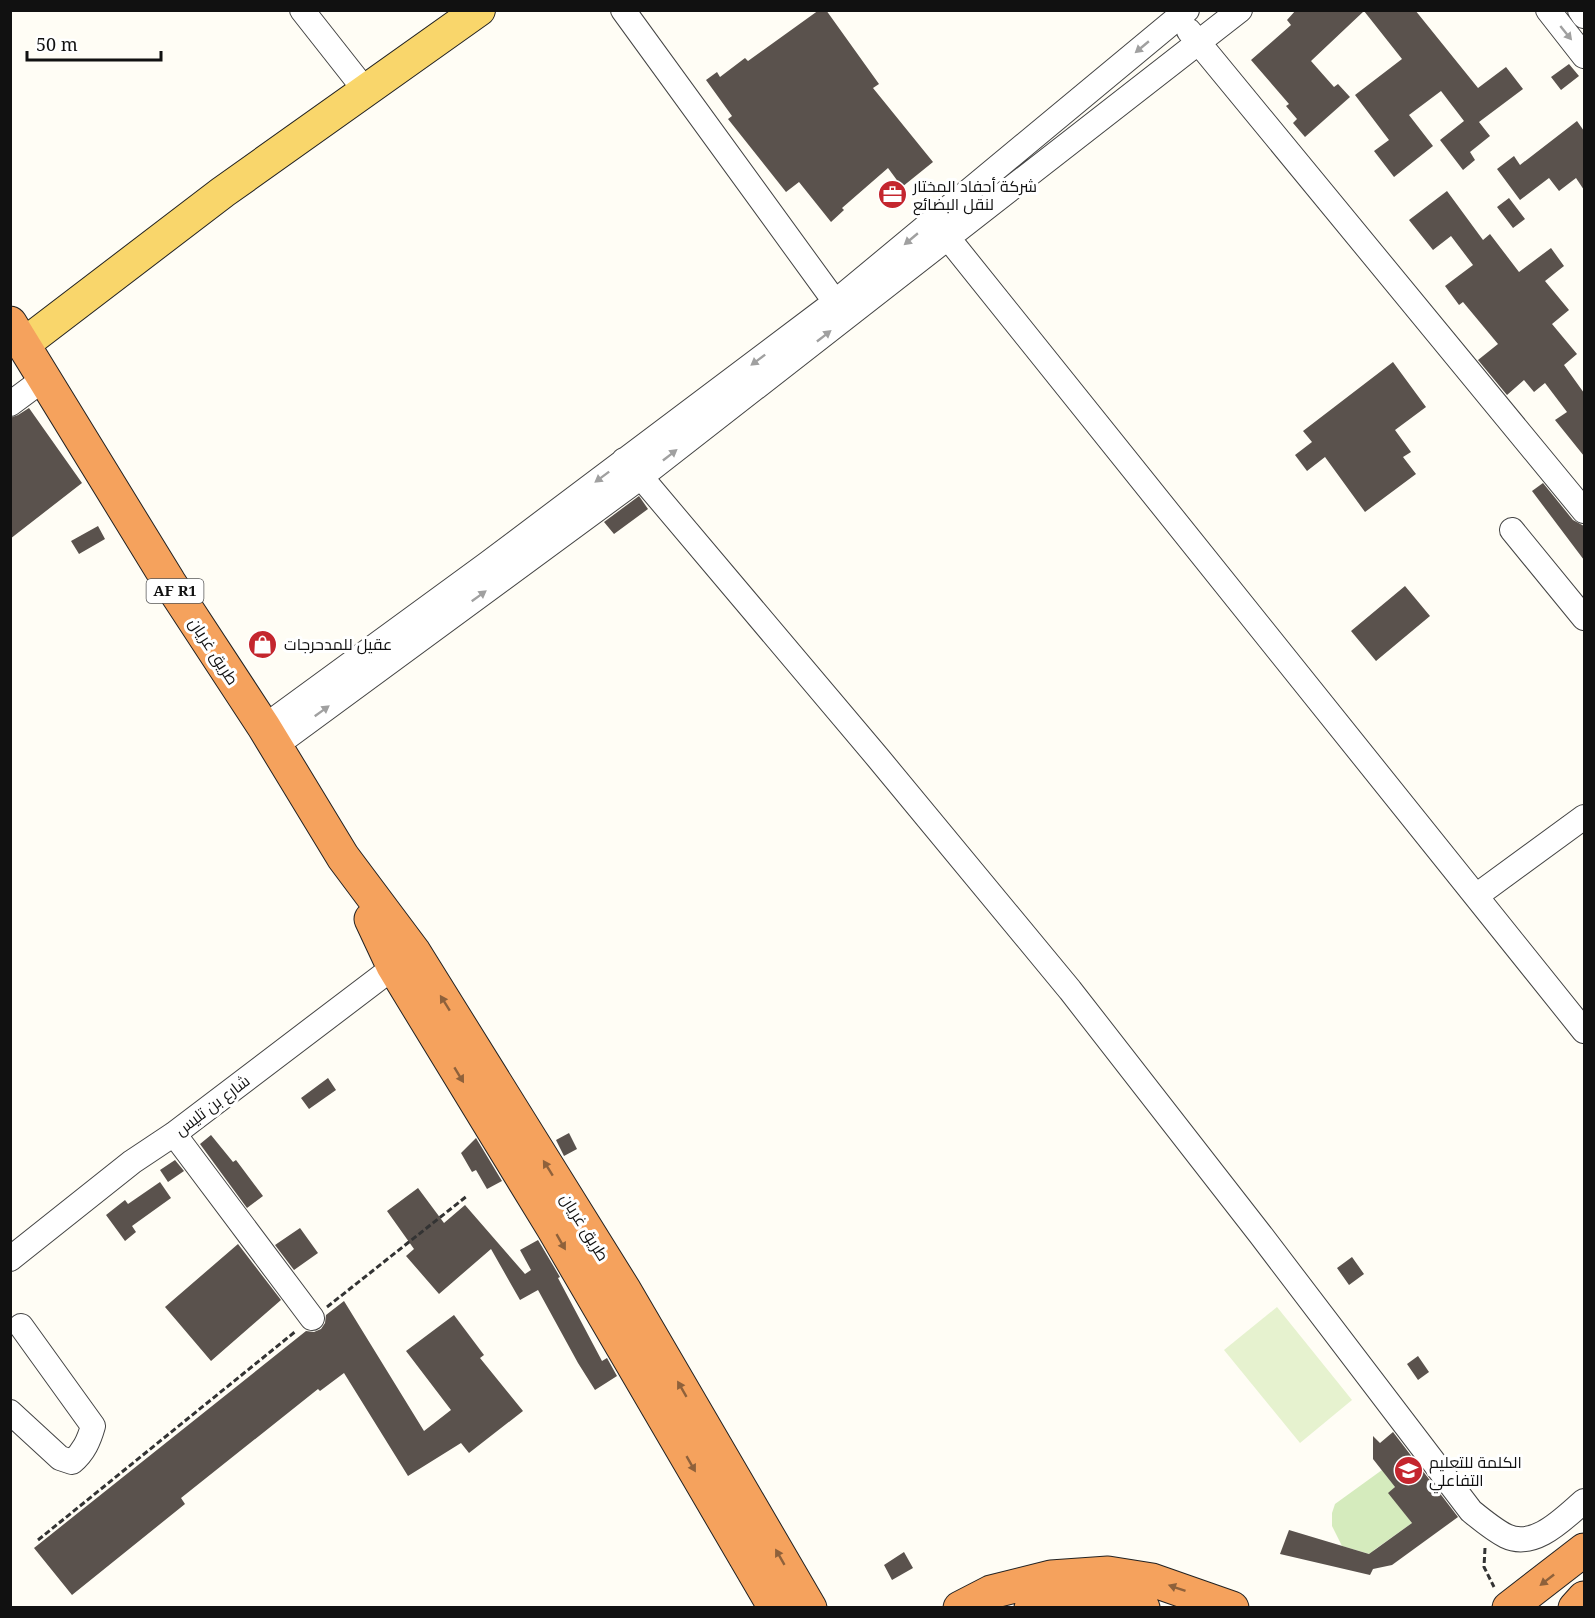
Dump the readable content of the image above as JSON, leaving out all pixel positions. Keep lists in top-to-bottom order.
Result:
{
  "streets": {
    "highway": ["AF R1", "طريق غريان"],
    "street": ["شارع بن تليس"]
  },
  "crossings": [
    ["طريق غريان", "شارع بن تليس"]
  ],
  "places": {
    "office": ["شركة أحفاد المختار لنقل البضائع"],
    "shop": ["عقيل للمدحرجات"],
    "school or university": ["الكلمة للتعليم التفاعلي"]
  },
  "scale_bar": "50 m"
}
